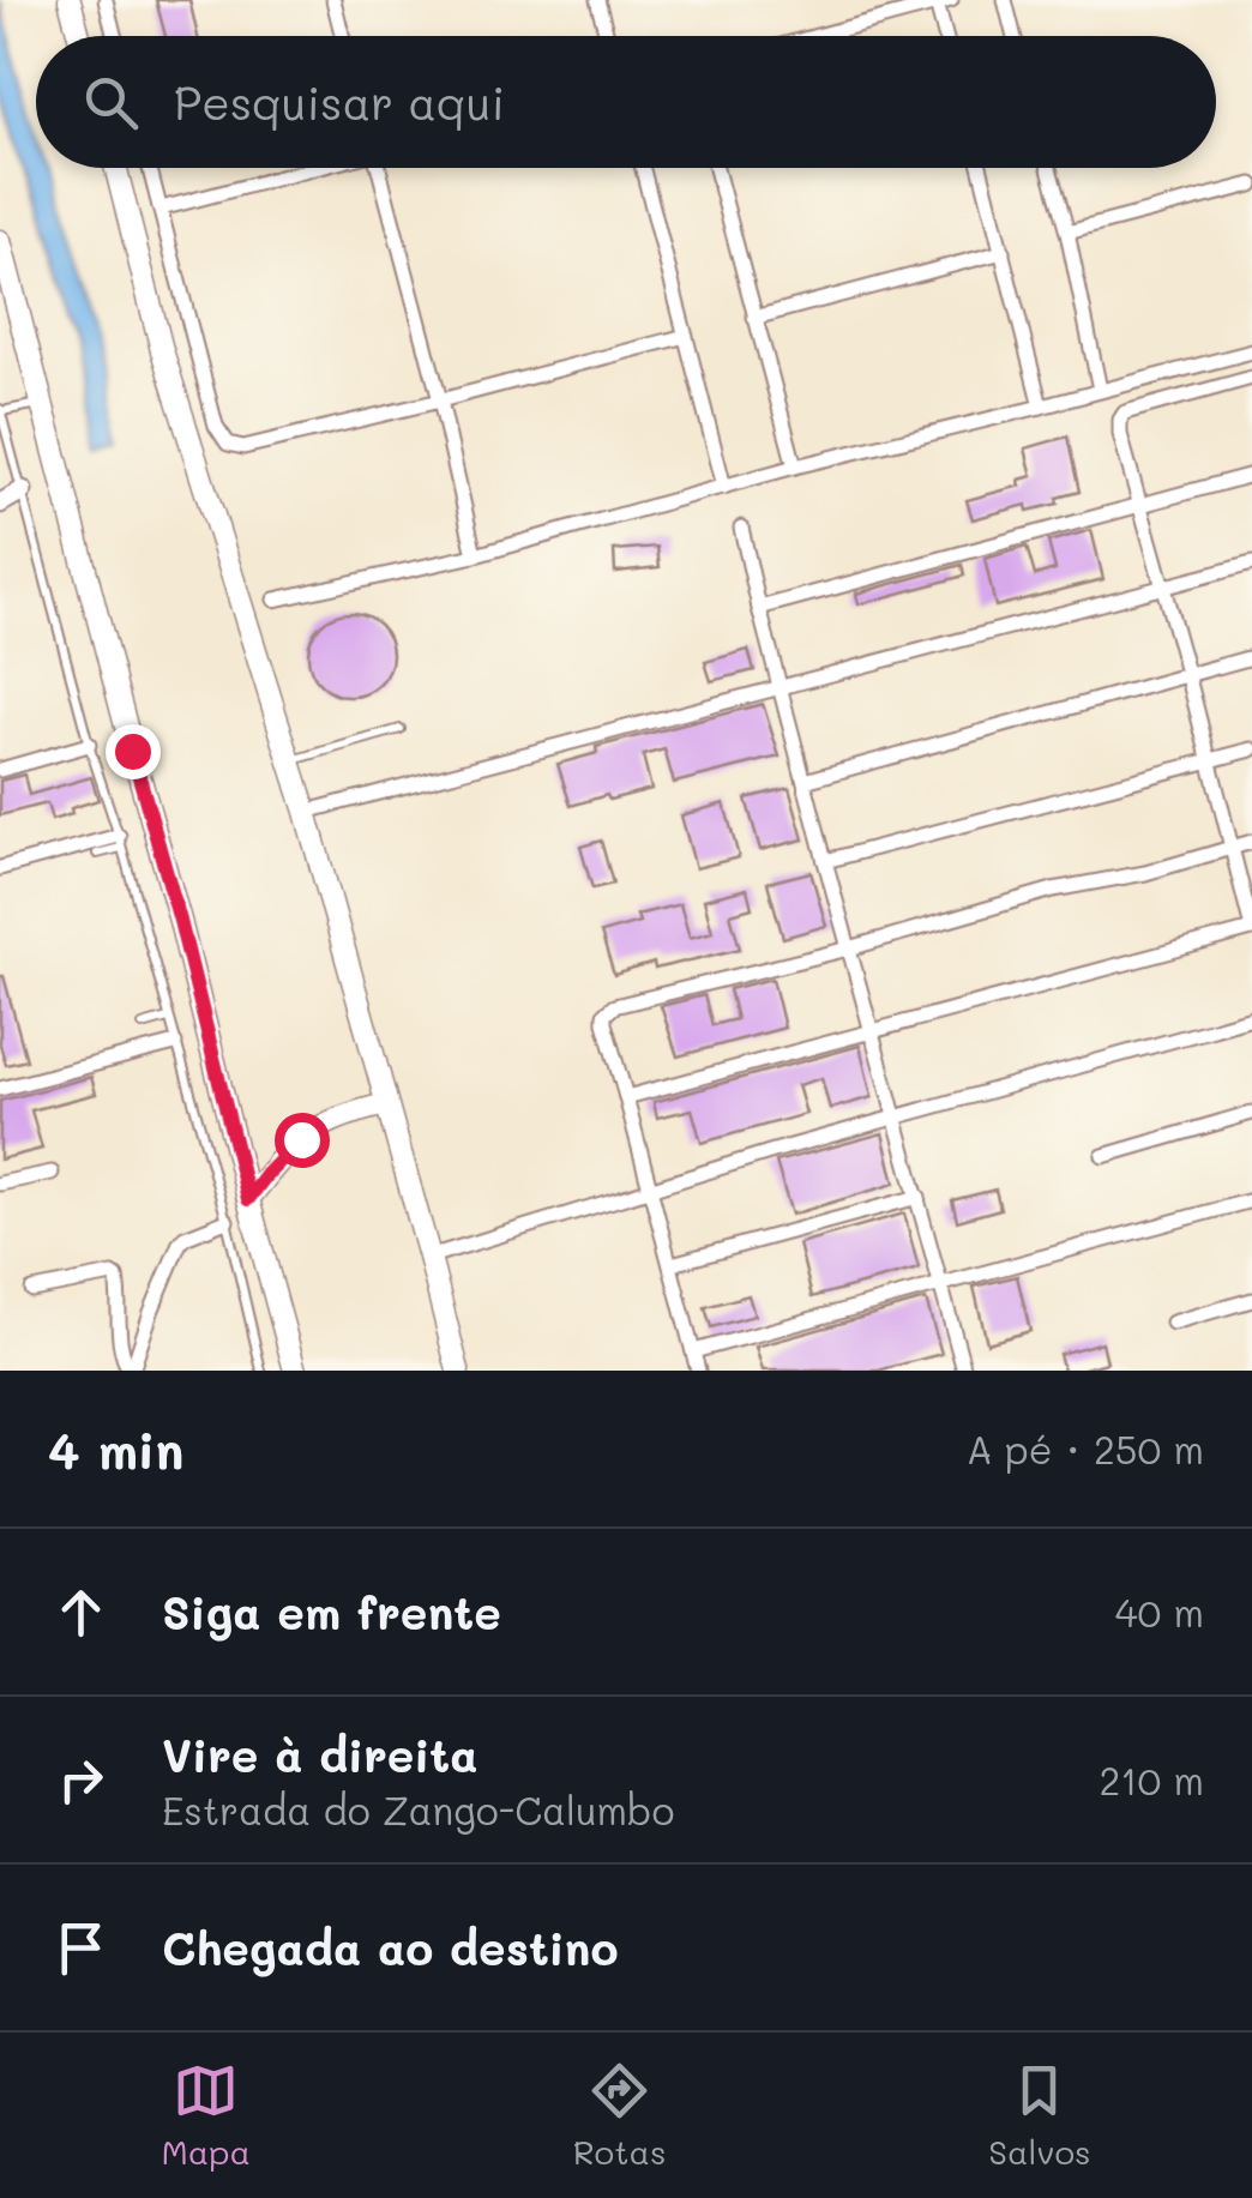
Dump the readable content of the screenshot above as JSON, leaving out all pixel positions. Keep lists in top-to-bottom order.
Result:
{
  "page": {
    "search": "Pesquisar aqui",
    "heading": ["4 min", "A pé · 250 m"],
    "list": [
      ["Siga em frente", "40 m"],
      ["Vire à direita", "Estrada do Zango-Calumbo", "210 m"],
      "Chegada ao destino"
    ],
    "nav": ["Mapa", "Rotas", "Salvos"]
  }
}
